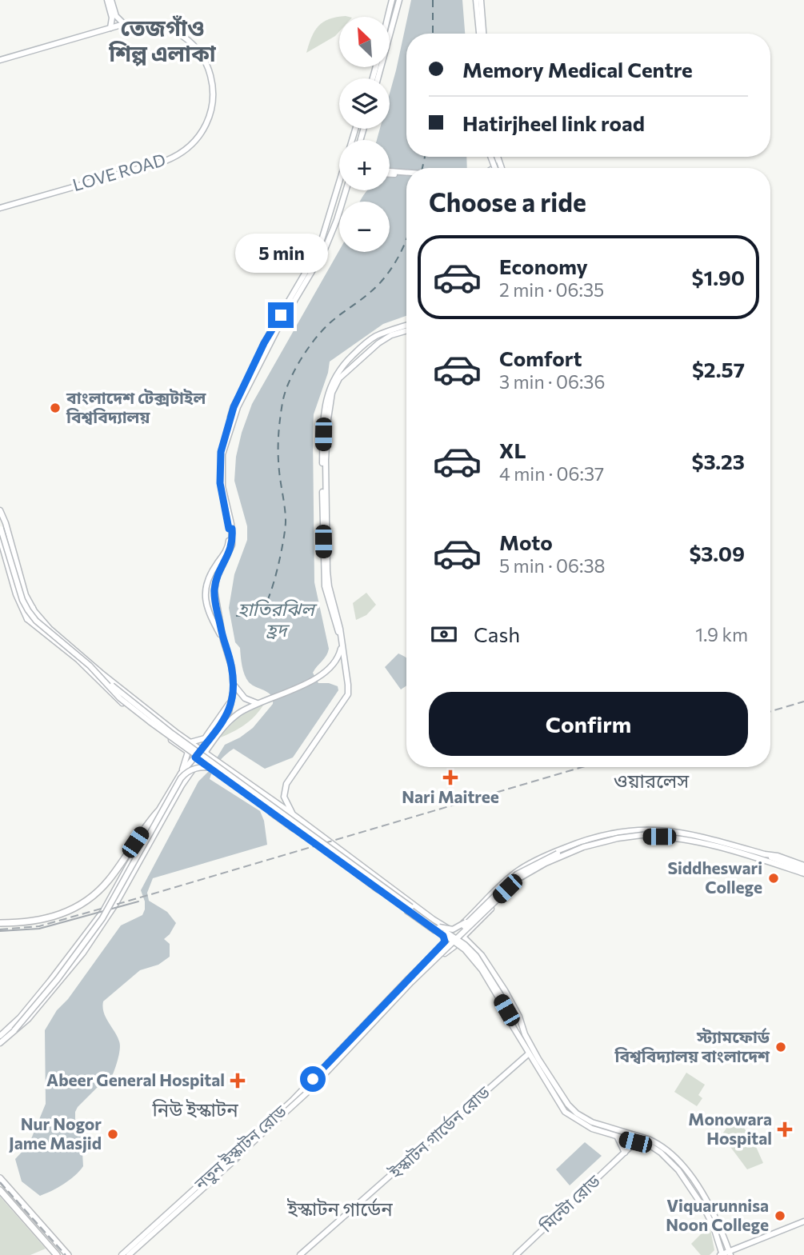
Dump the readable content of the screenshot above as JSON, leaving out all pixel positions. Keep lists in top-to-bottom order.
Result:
{
  "streets": {
    "main road": [
      "LOVE ROAD",
      "ইস্কাটন গার্ডেন রোড",
      "নতুন ইস্কাটন রোড",
      "মিন্টো রোড"
    ]
  },
  "districts": [
    "তেজগাঁও শিল্প এলাকা",
    "ওয়ারলেস",
    "নিউ ইস্কাটন",
    "ইস্কাটন গার্ডেন"
  ],
  "water": ["হাতিরঝিল হ্রদ"],
  "places": {
    "other": [
      "বাংলাদেশ টেক্সটাইল বিশ্ববিদ্যালয়",
      "Siddheswari College",
      "স্ট্যামফোর্ড বিশ্ববিদ্যালয় বাংলাদেশ",
      "Nur Nogor Jame Masjid",
      "Viquarunnisa Noon College"
    ],
    "health": ["Nari Maitree", "Abeer General Hospital", "Monowara Hospital"]
  },
  "north": "top left",
  "page": {
    "map_buttons": ["+", "−"],
    "banner": ["Memory Medical Centre", "Hatirjheel link road"],
    "heading": "Choose a ride",
    "bubble": "5 min",
    "list": [
      {
        "name": "Economy",
        "note": "2 min · 06:35",
        "value": "$1.90"
      },
      {
        "name": "Comfort",
        "note": "3 min · 06:36",
        "value": "$2.57"
      },
      {
        "name": "XL",
        "note": "4 min · 06:37",
        "value": "$3.23"
      },
      {
        "name": "Moto",
        "note": "5 min · 06:38",
        "value": "$3.09"
      }
    ],
    "pay": ["Cash", "1.9 km"],
    "buttons": "Confirm"
  }
}
